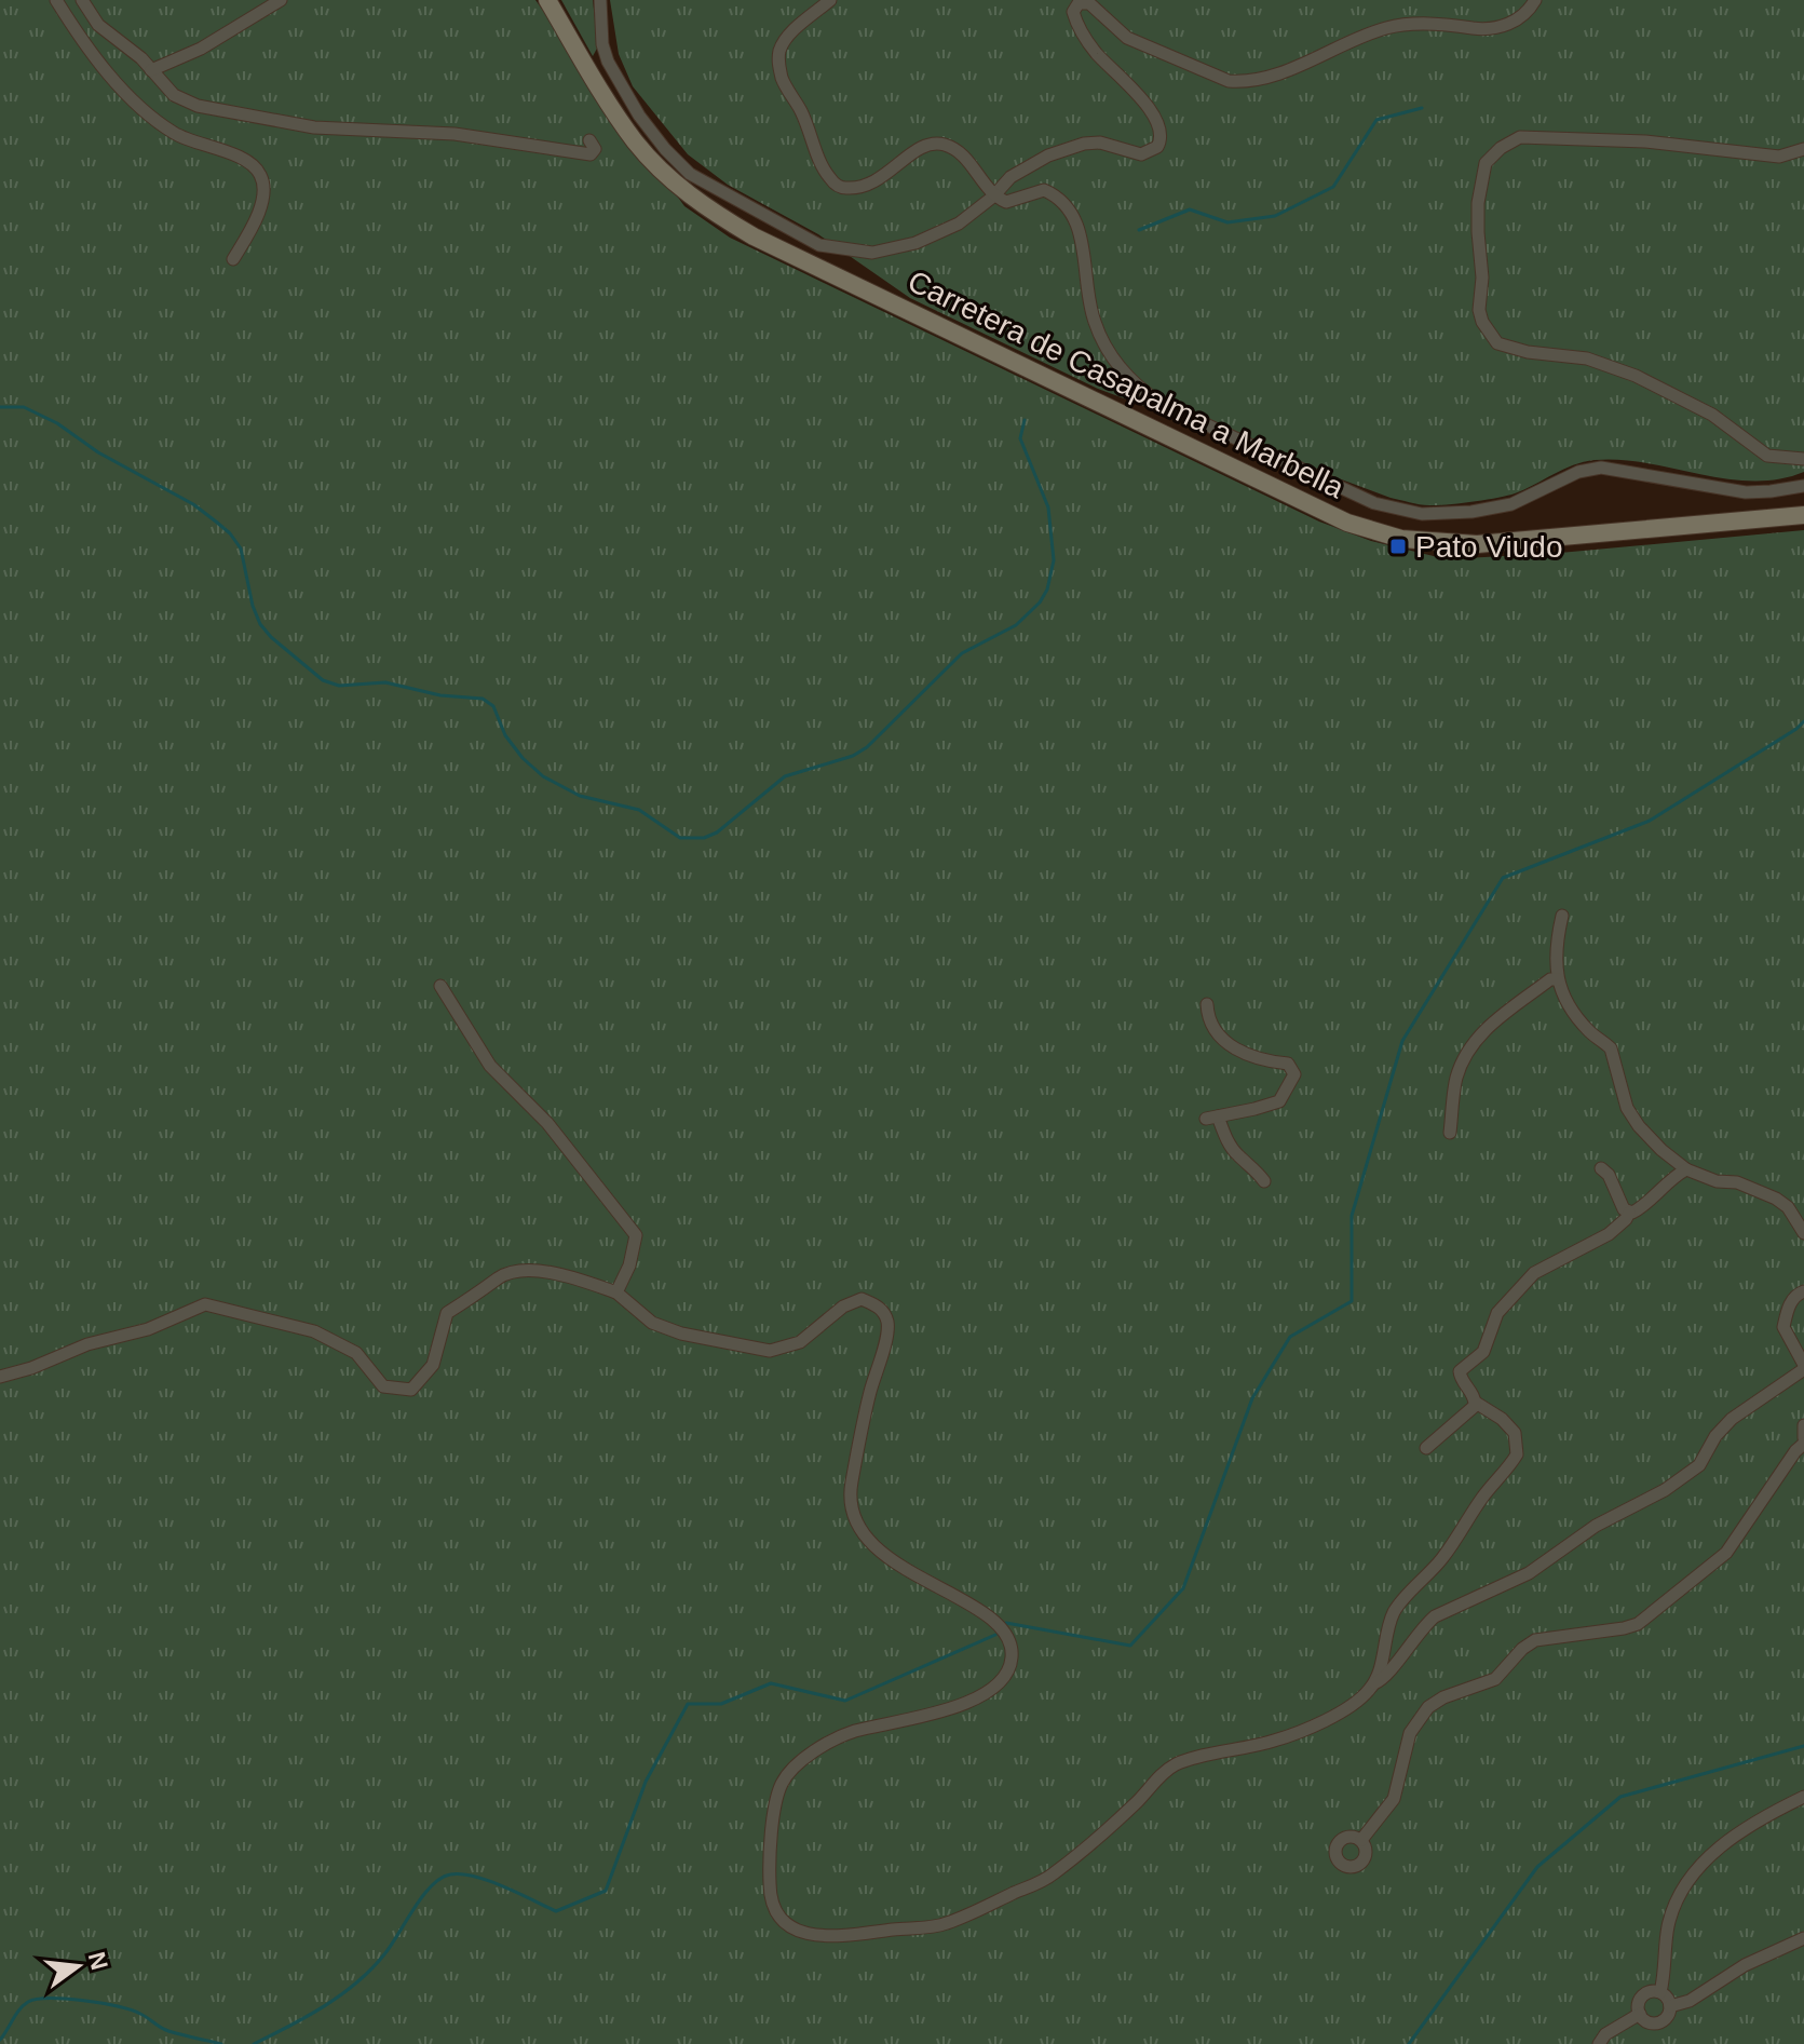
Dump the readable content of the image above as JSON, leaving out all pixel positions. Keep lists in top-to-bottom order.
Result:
{
  "streets": {
    "main road": ["Carretera de Casapalma a Marbella"]
  },
  "places": {
    "transit": ["Pato Viudo"]
  },
  "north": "right"
}
